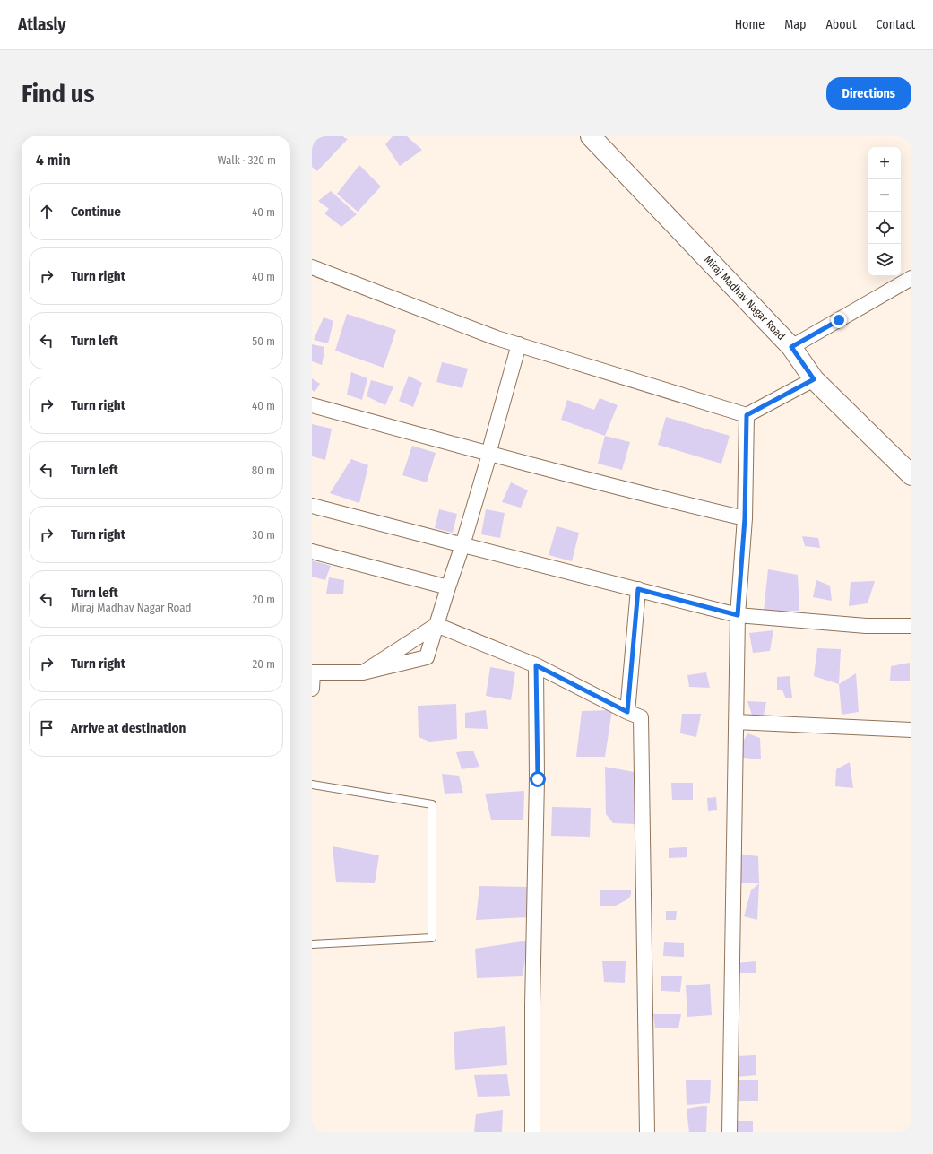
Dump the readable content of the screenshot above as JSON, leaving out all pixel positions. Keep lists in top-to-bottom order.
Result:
{
  "streets": {
    "street": ["Miraj Madhav Nagar Road"]
  },
  "page": {
    "header": "Atlasly",
    "nav": [
      "Home",
      "Map",
      "About",
      "Contact"
    ],
    "buttons": "Directions",
    "title": "Find us",
    "heading": ["4 min", "Walk · 320 m"],
    "map_buttons": ["+", "−"],
    "list": [
      ["Continue", "40 m"],
      ["Turn right", "40 m"],
      ["Turn left", "50 m"],
      ["Turn right", "40 m"],
      ["Turn left", "80 m"],
      ["Turn right", "30 m"],
      ["Turn left", "Miraj Madhav Nagar Road", "20 m"],
      ["Turn right", "20 m"],
      "Arrive at destination"
    ]
  }
}
